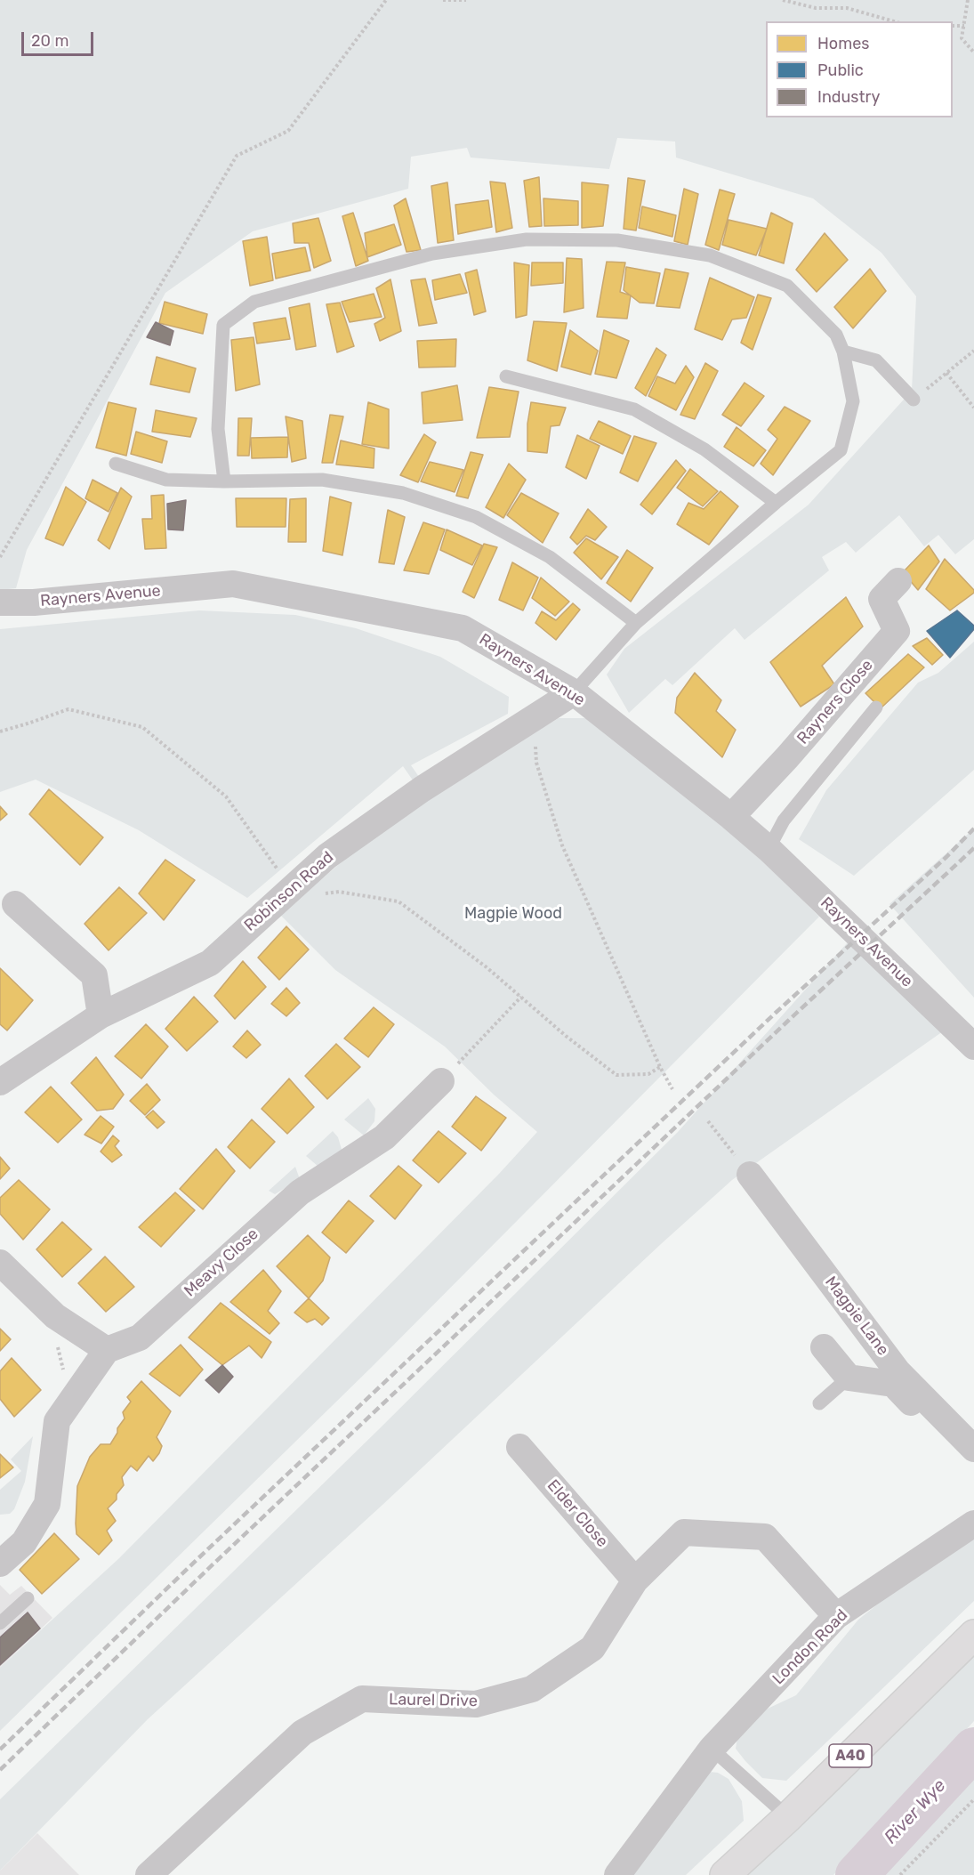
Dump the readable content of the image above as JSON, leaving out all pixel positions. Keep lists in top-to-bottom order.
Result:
{
  "streets": {
    "main road": ["A40"],
    "street": [
      "Rayners Avenue",
      "Rayners Close",
      "Robinson Road",
      "Meavy Close",
      "Magpie Lane",
      "Elder Close",
      "London Road",
      "Laurel Drive"
    ]
  },
  "crossings": [
    ["Rayners Avenue", "Rayners Close"],
    ["Rayners Avenue", "Robinson Road"],
    ["Elder Close", "Laurel Drive"],
    ["London Road", "Laurel Drive"]
  ],
  "water": ["River Wye"],
  "parks": ["Magpie Wood"],
  "legend": ["Homes", "Public", "Industry"],
  "scale_bar": "20 m"
}
